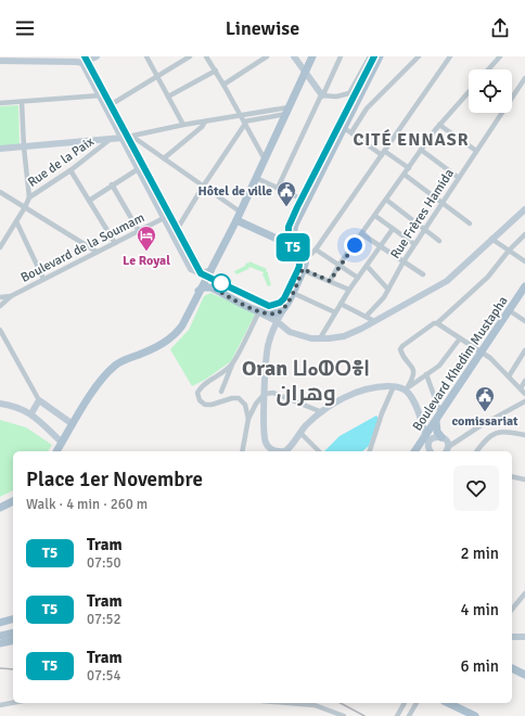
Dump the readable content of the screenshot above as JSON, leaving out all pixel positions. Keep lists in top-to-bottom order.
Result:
{
  "streets": {
    "main road": ["Rue de la Paix", "Boulevard Khedim Mustapha"],
    "street": ["Rue Frères Hamida", "Boulevard de la Soumam"]
  },
  "districts": ["CITÉ ENNASR", "Oran ⵡⴰⵀⵔⴻⵏ وهران"],
  "places": {
    "public building": ["Hôtel de ville", "comissariat"],
    "hotel": ["Le Royal"]
  },
  "lines": ["tram line T5"],
  "page": {
    "header": "Linewise",
    "on_map": "T5",
    "heading": ["Place 1er Novembre", "Walk · 4 min · 260 m"],
    "list": [
      {
        "mark": "T5",
        "name": "Tram",
        "note": "07:50",
        "value": "2 min"
      },
      {
        "mark": "T5",
        "name": "Tram",
        "note": "07:52",
        "value": "4 min"
      },
      {
        "mark": "T5",
        "name": "Tram",
        "note": "07:54",
        "value": "6 min"
      }
    ]
  }
}
